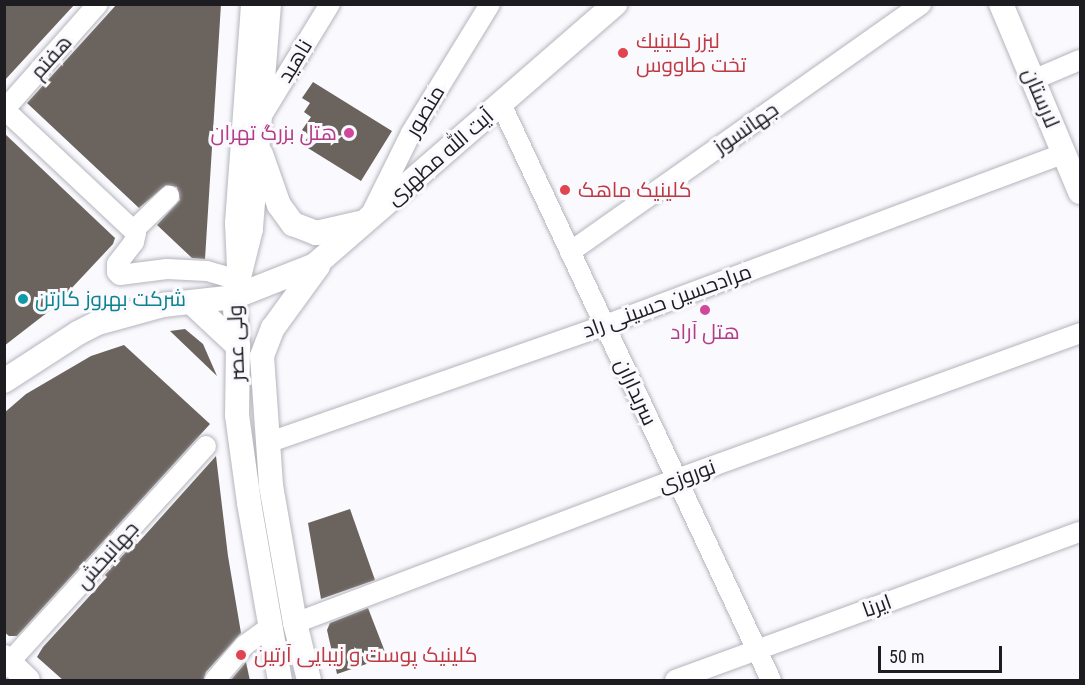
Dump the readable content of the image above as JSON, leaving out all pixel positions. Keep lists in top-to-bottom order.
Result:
{
  "streets": {
    "main road": ["لارستان", "آیت الله مطهری", "ولی عصر"],
    "street": [
      "هفتم",
      "ناهید",
      "منصور",
      "جهانسوز",
      "مرادحسین حسینی راد",
      "سربداران",
      "نوروزی",
      "جهانبخش",
      "ايرنا"
    ]
  },
  "crossings": [
    ["ناهید", "ولی عصر"],
    ["لارستان", "مرادحسین حسینی راد"],
    ["منصور", "آیت الله مطهری"],
    ["جهانسوز", "سربداران"],
    ["آیت الله مطهری", "ولی عصر"],
    ["آیت الله مطهری", "سربداران"],
    ["مرادحسین حسینی راد", "ولی عصر"],
    ["مرادحسین حسینی راد", "سربداران"],
    ["ولی عصر", "نوروزی"],
    ["سربداران", "نوروزی"],
    ["سربداران", "ايرنا"]
  ],
  "places": [
    "ليزر كلينيك تخت طاووس",
    "هتل بزرگ تهران",
    "کلینیک ماهک",
    "شرکت بهروز کارتن",
    "هتل آراد",
    "کلینیک پوست و زیبایی آرتین"
  ],
  "scale_bar": "50 m"
}
